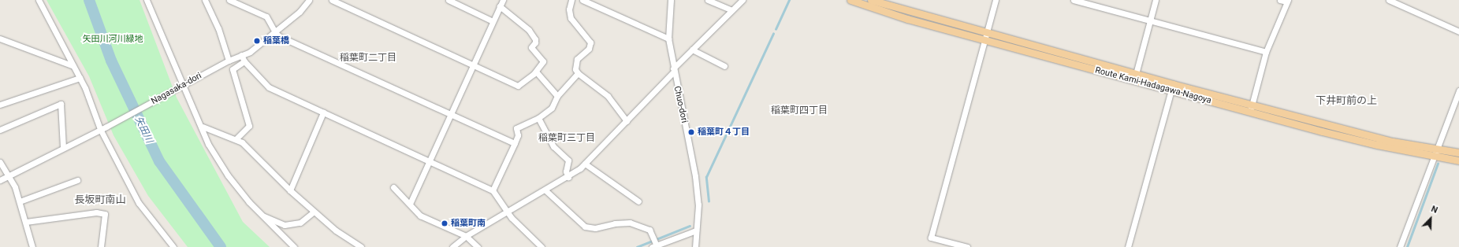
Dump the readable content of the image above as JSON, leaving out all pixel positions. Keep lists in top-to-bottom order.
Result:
{
  "streets": {
    "main road": ["Route Kami-Hadagawa-Nagoya"],
    "street": ["Nagasaka-dori", "Chuo-dori"]
  },
  "districts": [
    "稲葉町二丁目",
    "下井町前の上",
    "稲葉町四丁目",
    "稲葉町三丁目",
    "長坂町南山"
  ],
  "water": ["矢田川"],
  "parks": ["矢田川河川緑地"],
  "places": ["稲葉橋", "稲葉町４丁目", "稲葉町南"],
  "north": "top right"
}
